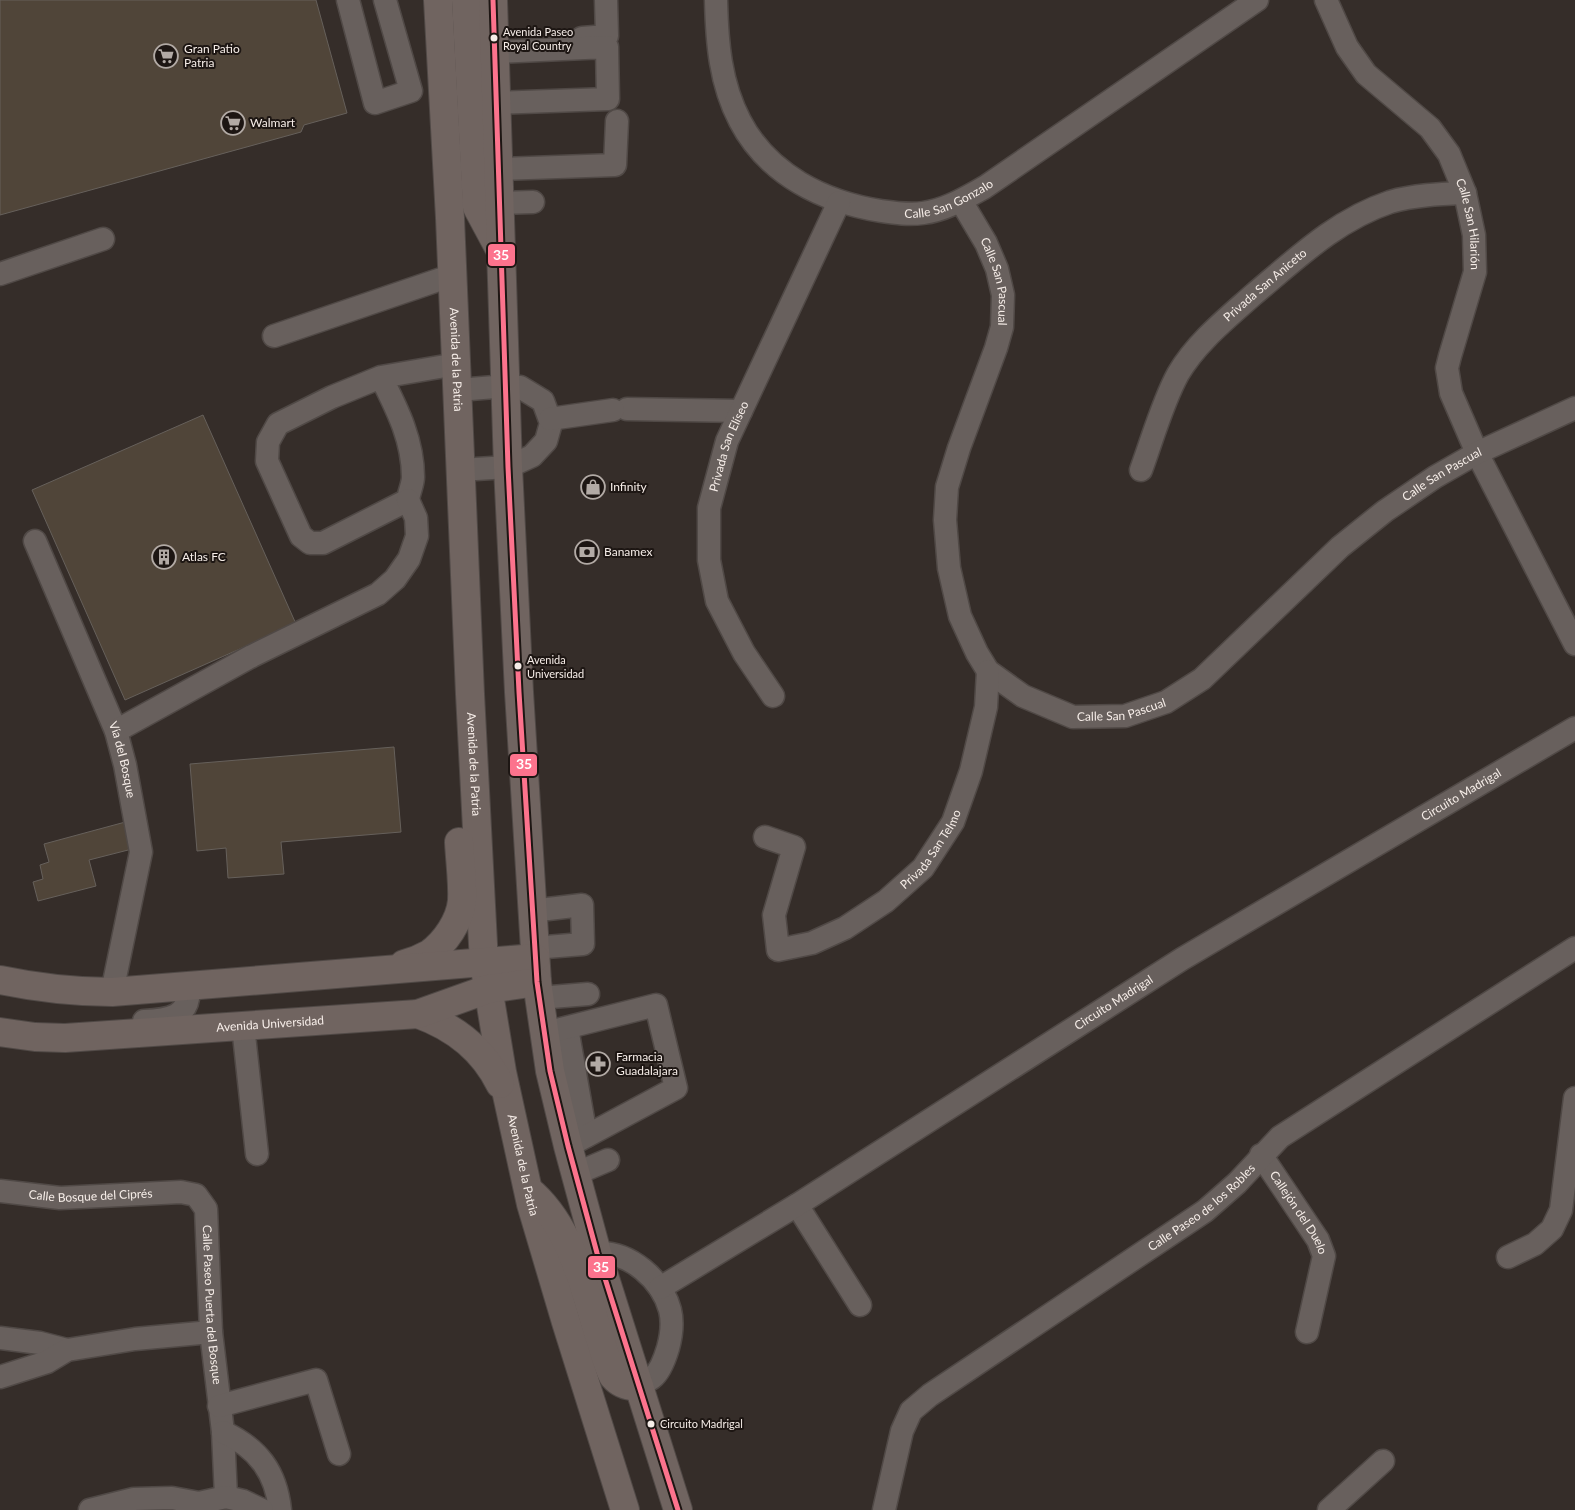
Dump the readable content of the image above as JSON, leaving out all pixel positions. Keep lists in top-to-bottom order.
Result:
{
  "streets": {
    "main road": ["Avenida de la Patria", "Avenida Universidad"],
    "street": [
      "Calle San Gonzalo",
      "Calle San Hilarión",
      "Calle San Pascual",
      "Privada San Aniceto",
      "Privada San Elíseo",
      "Vía del Bosque",
      "Circuito Madrigal",
      "Privada San Telmo",
      "Calle Bosque del Ciprés",
      "Calle Paseo de los Robles",
      "Callejón del Duelo",
      "Calle Paseo Puerta del Bosque"
    ]
  },
  "crossings": [
    ["Calle San Gonzalo", "Calle San Pascual"],
    ["Calle San Gonzalo", "Privada San Elíseo"],
    ["Calle San Hilarión", "Calle San Pascual"],
    ["Calle San Hilarión", "Privada San Aniceto"],
    ["Calle San Pascual", "Privada San Telmo"],
    ["Avenida de la Patria", "Avenida Universidad"],
    ["Vía del Bosque", "Avenida Universidad"],
    ["Calle Bosque del Ciprés", "Calle Paseo Puerta del Bosque"],
    ["Calle Paseo de los Robles", "Callejón del Duelo"]
  ],
  "places": {
    "other": ["Avenida Paseo Royal Country", "Avenida Universidad", "Circuito Madrigal"],
    "supermarket": ["Gran Patio Patria", "Walmart"],
    "shop": ["Infinity"],
    "bank": ["Banamex"],
    "building": ["Atlas FC"],
    "pharmacy": ["Farmacia Guadalajara"]
  },
  "lines": ["transit line 35"]
}
